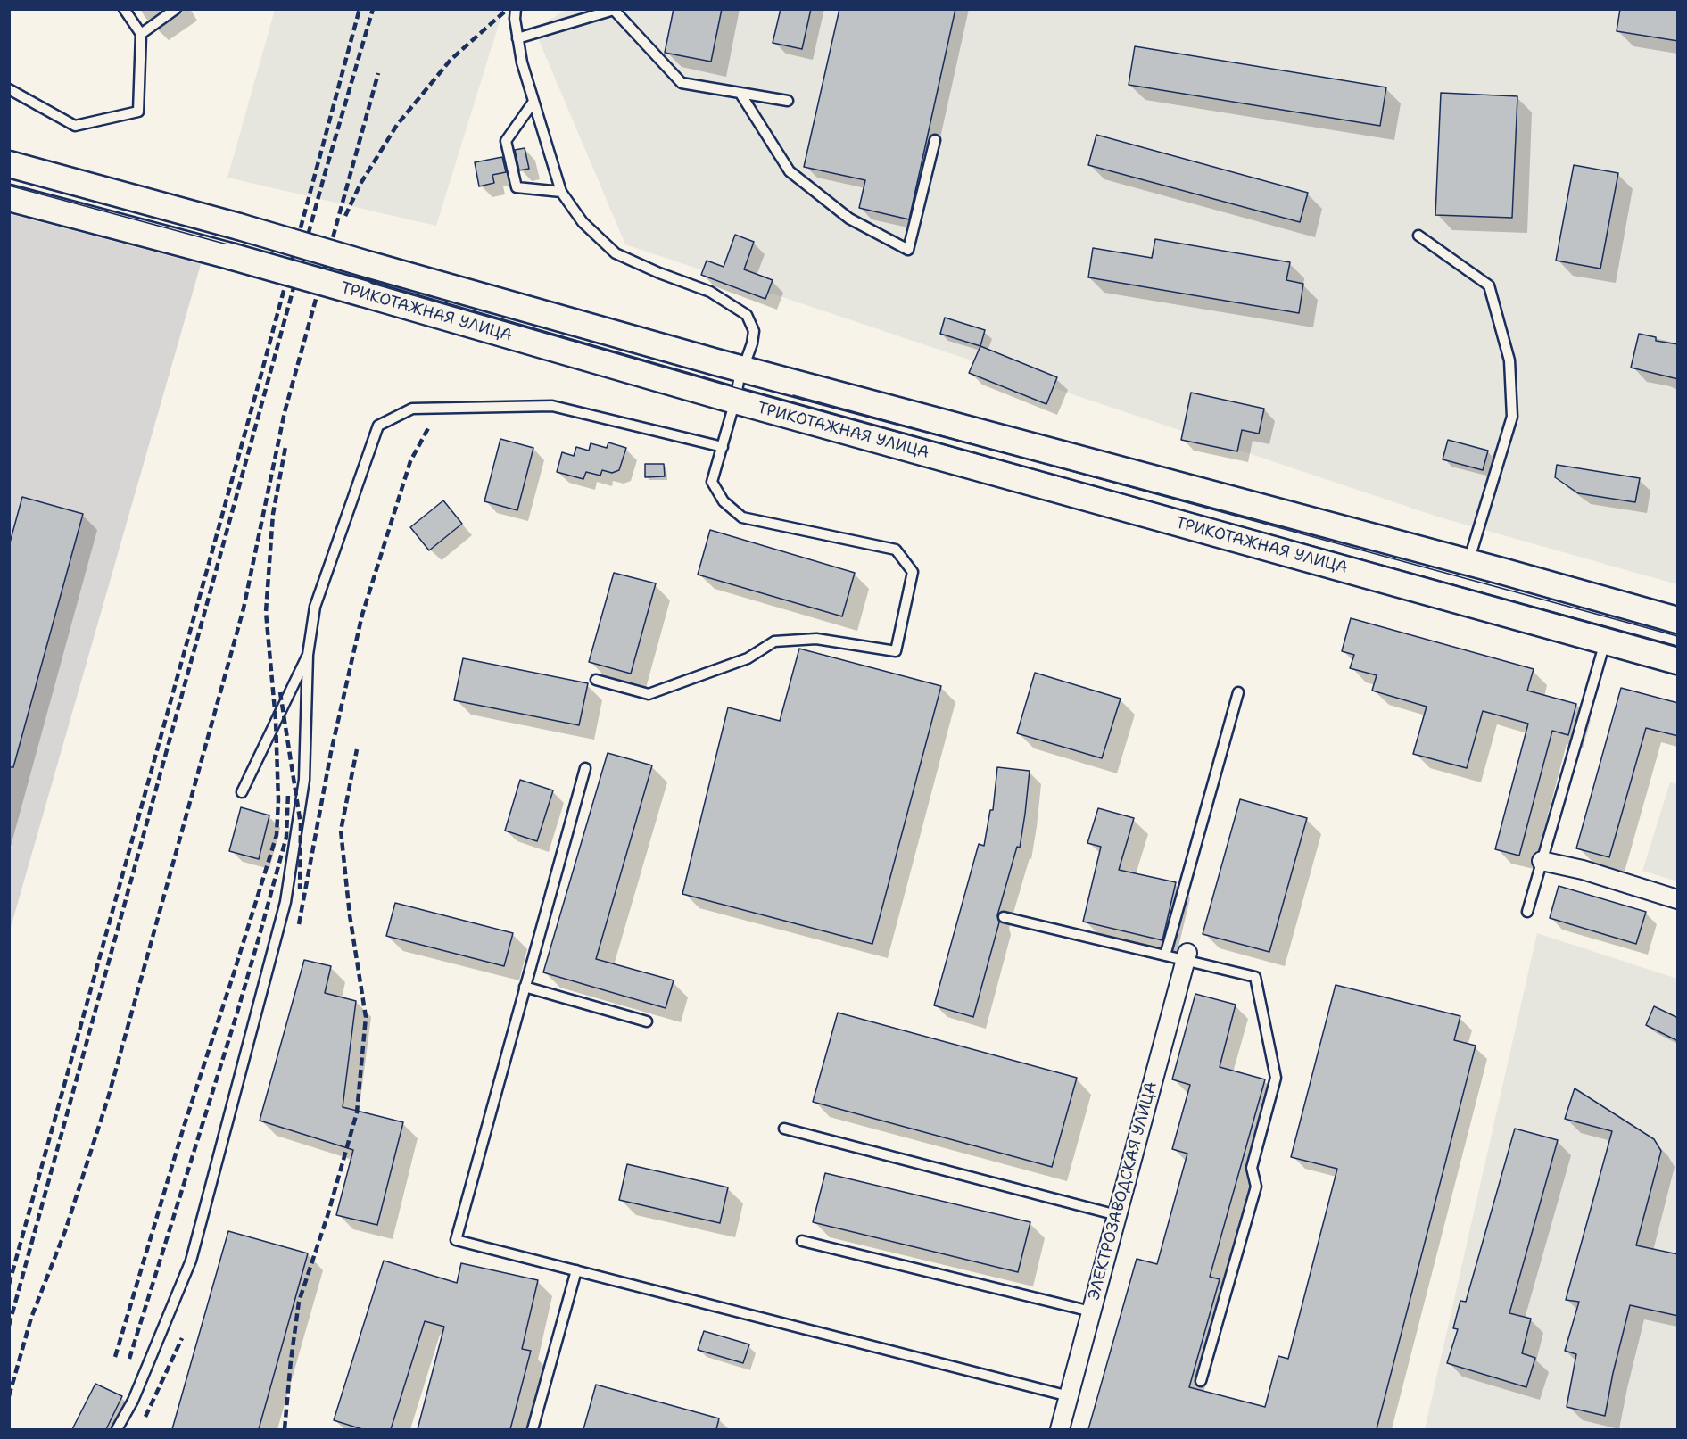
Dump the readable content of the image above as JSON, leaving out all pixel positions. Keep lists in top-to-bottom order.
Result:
{
  "streets": {
    "main road": ["ТРИКОТАЖНАЯ УЛИЦА"],
    "street": ["ЭЛЕКТРОЗАВОДСКАЯ УЛИЦА"]
  }
}
